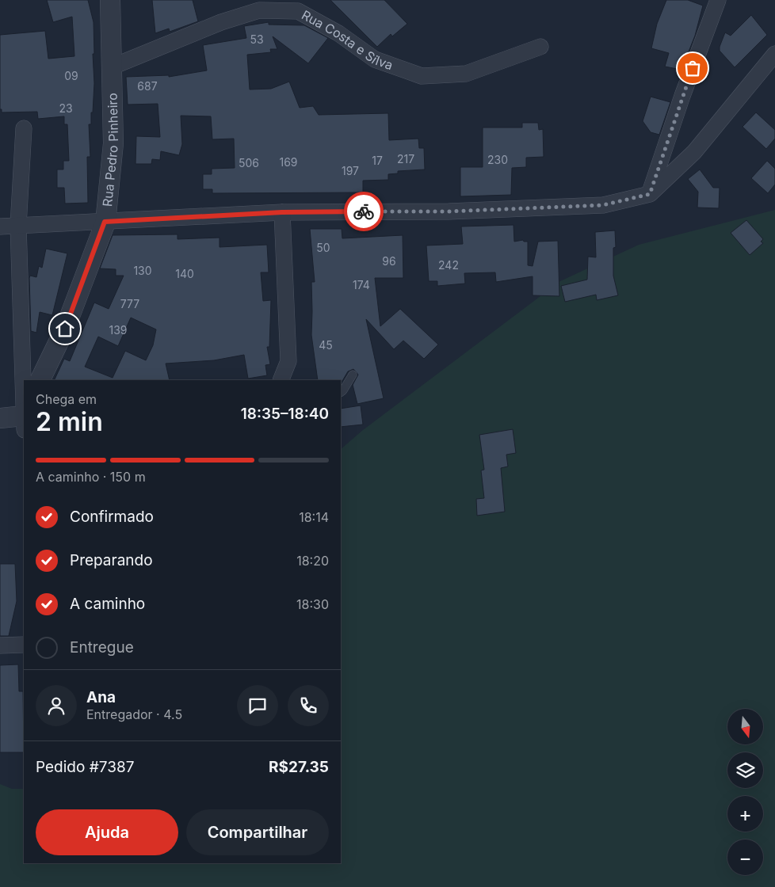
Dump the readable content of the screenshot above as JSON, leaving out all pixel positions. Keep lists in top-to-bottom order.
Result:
{
  "streets": {
    "street": ["Rua Costa e Silva", "Rua Pedro Pinheiro"]
  },
  "crossings": [
    ["Rua Costa e Silva", "Rua Pedro Pinheiro"]
  ],
  "house_numbers": [
    "53",
    "09",
    "687",
    "23",
    "217",
    "230",
    "17",
    "169",
    "506",
    "197",
    "50",
    "96",
    "242",
    "130",
    "140",
    "174",
    "777",
    "139",
    "45"
  ],
  "north": "bottom",
  "page": {
    "heading": ["2 min", "Chega em", "18:35–18:40"],
    "panel": [
      "Ana",
      "Entregador · 4.5",
      "Pedido #7387",
      "R$27.35"
    ],
    "bar": "A caminho · 150 m",
    "list": [
      ["Confirmado", "18:14"],
      ["Preparando", "18:20"],
      ["A caminho", "18:30"],
      "Entregue"
    ],
    "map_buttons": ["+", "−"],
    "buttons": ["Ajuda", "Compartilhar"]
  }
}
